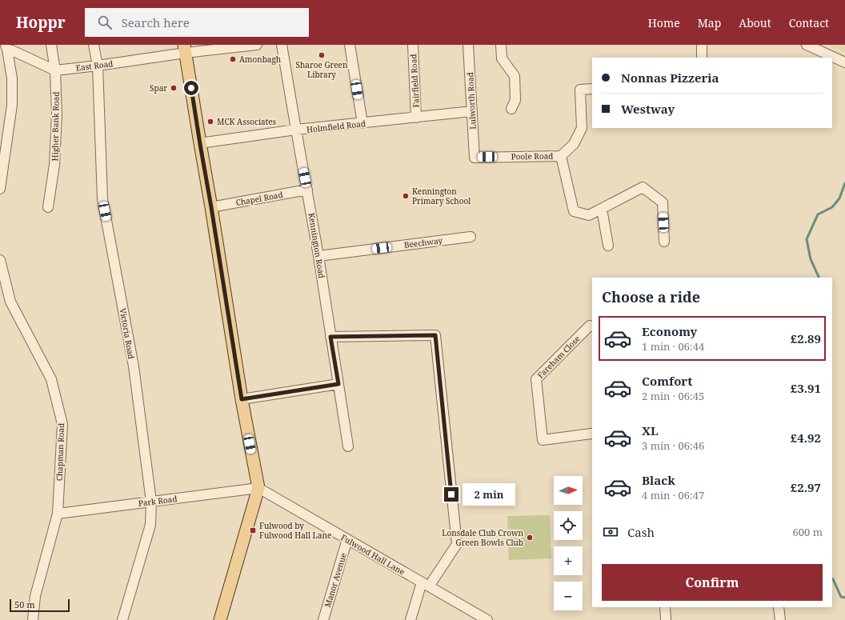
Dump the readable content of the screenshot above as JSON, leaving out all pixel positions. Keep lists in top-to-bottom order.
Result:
{
  "streets": {
    "street": [
      "East Road",
      "Fairfield Road",
      "Lulworth Road",
      "Higher Bank Road",
      "Holmfield Road",
      "Poole Road",
      "Chapel Road",
      "Beechway",
      "Kennington Road",
      "Victoria Road",
      "Fareham Close",
      "Chapman Road",
      "Park Road",
      "Fulwood Hall Lane",
      "Manor Avenue"
    ]
  },
  "crossings": [
    ["East Road", "Higher Bank Road"],
    ["East Road", "Victoria Road"],
    ["Fairfield Road", "Holmfield Road"],
    ["Lulworth Road", "Holmfield Road"],
    ["Lulworth Road", "Poole Road"],
    ["Holmfield Road", "Kennington Road"],
    ["Chapel Road", "Kennington Road"],
    ["Beechway", "Kennington Road"],
    ["Victoria Road", "Park Road"],
    ["Chapman Road", "Park Road"],
    ["Park Road", "Fulwood Hall Lane"],
    ["Fulwood Hall Lane", "Manor Avenue"]
  ],
  "places": {
    "other": [
      "Sharoe Green Library",
      "Amonbagh",
      "Spar",
      "MCK Associates",
      "Kennington Primary School",
      "Lonsdale Club Crown Green Bowls Club"
    ],
    "transit": ["Fulwood by Fulwood Hall Lane"]
  },
  "scale_bar": "50 m",
  "north": "right",
  "page": {
    "header": "Hoppr",
    "search": "Search here",
    "nav": [
      "Home",
      "Map",
      "About",
      "Contact"
    ],
    "banner": ["Nonnas Pizzeria", "Westway"],
    "heading": "Choose a ride",
    "list": [
      {
        "name": "Economy",
        "note": "1 min · 06:44",
        "value": "£2.89"
      },
      {
        "name": "Comfort",
        "note": "2 min · 06:45",
        "value": "£3.91"
      },
      {
        "name": "XL",
        "note": "3 min · 06:46",
        "value": "£4.92"
      },
      {
        "name": "Black",
        "note": "4 min · 06:47",
        "value": "£2.97"
      }
    ],
    "map_buttons": ["+", "−"],
    "bubble": "2 min",
    "pay": ["Cash", "600 m"],
    "buttons": "Confirm",
    "scale": "50 m"
  }
}
